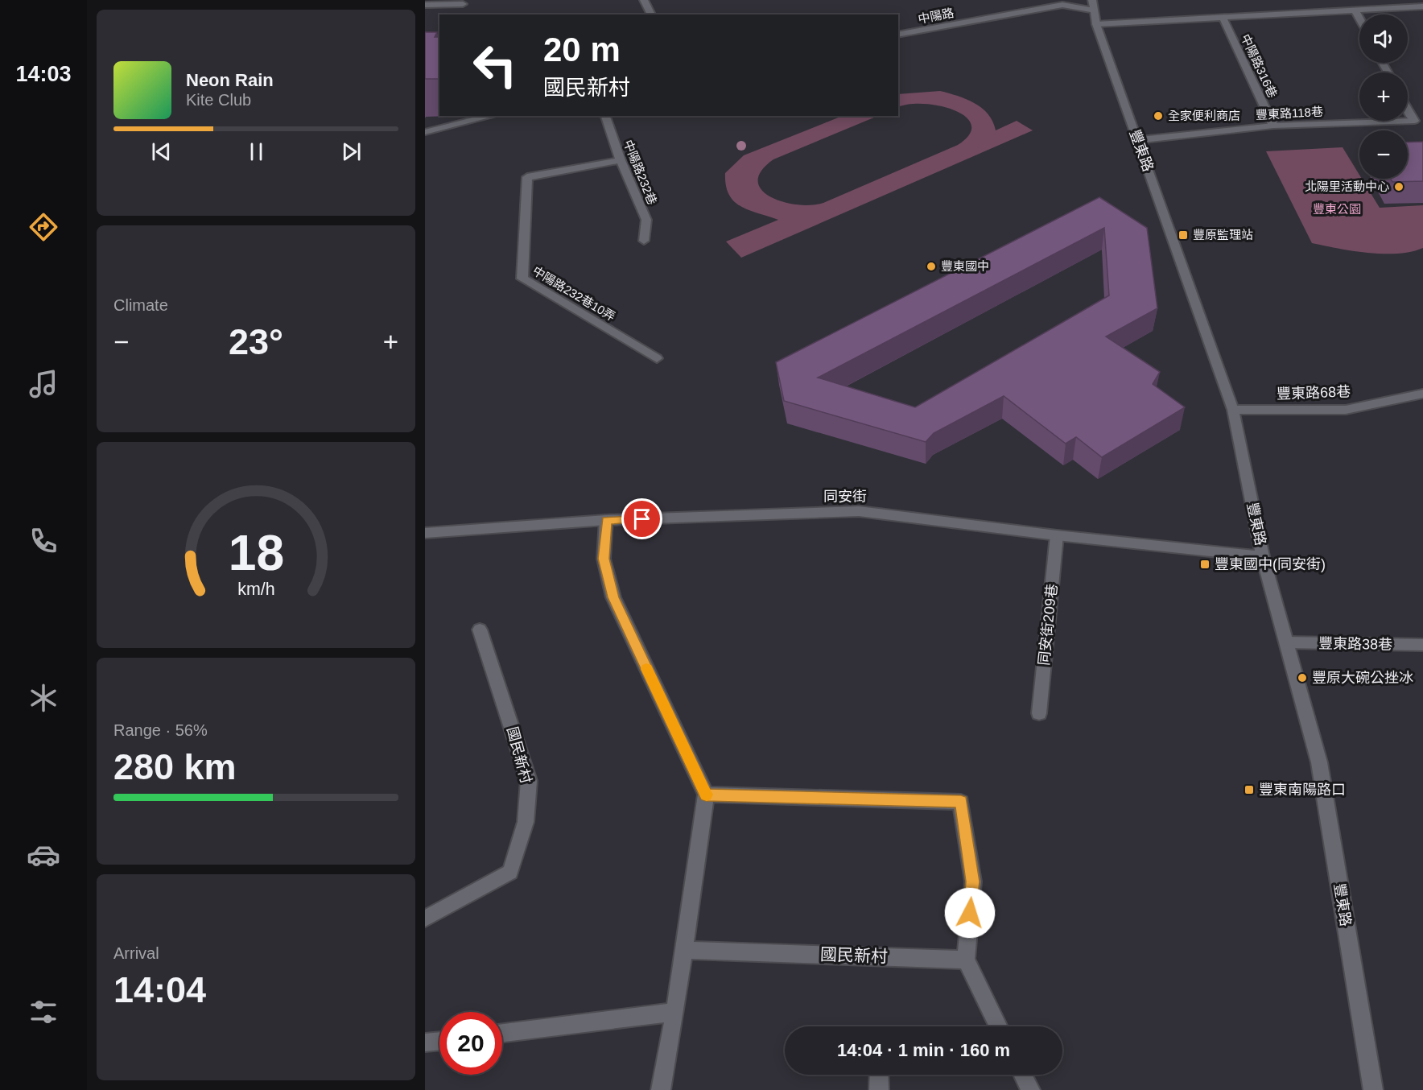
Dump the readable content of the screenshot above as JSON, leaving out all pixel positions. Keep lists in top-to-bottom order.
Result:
{
  "streets": {
    "street": [
      "中陽路",
      "中陽路316巷",
      "豐東路118巷",
      "豐東路",
      "中陽路232巷",
      "中陽路232巷10弄",
      "豐東路68巷",
      "同安街",
      "同安街209巷",
      "豐東路38巷",
      "國民新村"
    ]
  },
  "crossings": [
    ["中陽路", "豐東路"],
    ["中陽路316巷", "豐東路118巷"],
    ["豐東路118巷", "豐東路"],
    ["豐東路", "豐東路68巷"],
    ["豐東路", "同安街"],
    ["豐東路", "豐東路38巷"],
    ["中陽路232巷", "中陽路232巷10弄"],
    ["同安街", "同安街209巷"]
  ],
  "parks": ["豐東公園"],
  "places": {
    "other": [
      "全家便利商店",
      "北陽里活動中心",
      "豐東國中",
      "豐原大碗公挫冰"
    ],
    "transit": ["豐原監理站", "豐東國中(同安街)", "豐東南陽路口"]
  },
  "page": {
    "tabs": "14:03",
    "map_buttons": ["+", "−"],
    "turn": ["20 m", "國民新村"],
    "song": ["Neon Rain", "Kite Club"],
    "tile": [
      "Climate",
      ["Range · 56%", "280 km"],
      ["Arrival", "14:04"]
    ],
    "heat": ["−", "23°", "+"],
    "limit": "20",
    "trip": "14:04 · 1 min · 160 m",
    "gauge": ["18", "km/h"]
  }
}
